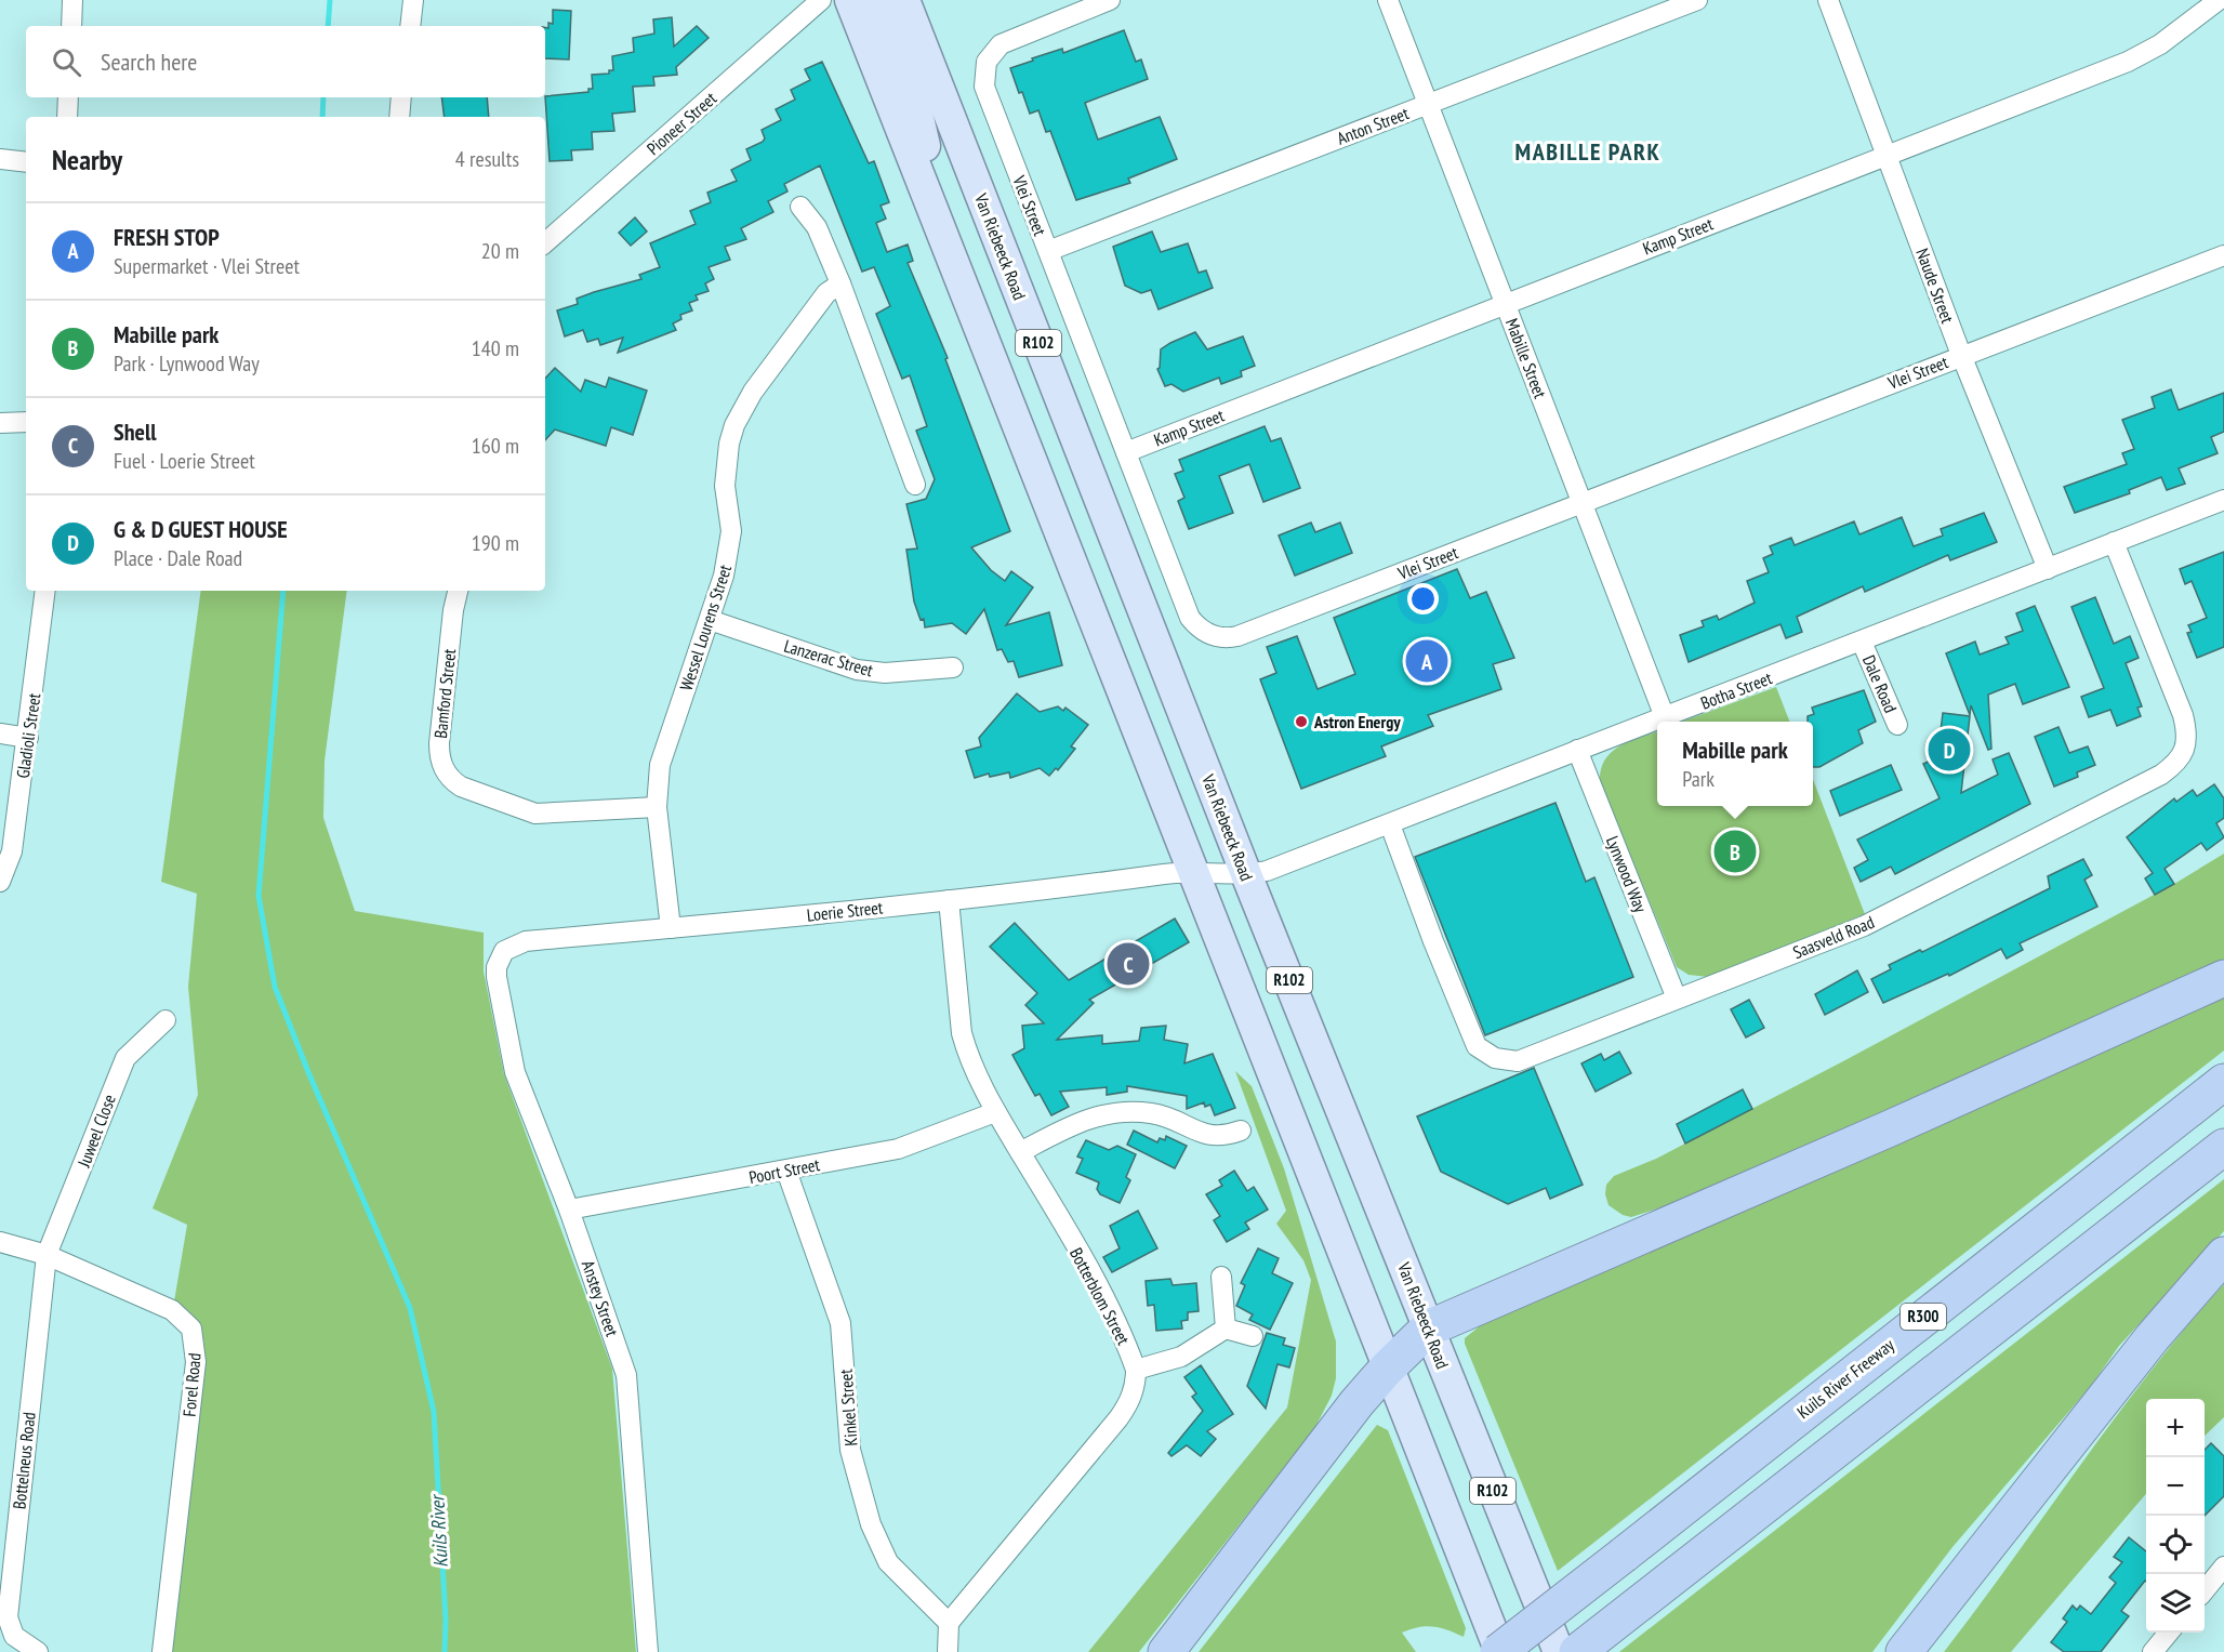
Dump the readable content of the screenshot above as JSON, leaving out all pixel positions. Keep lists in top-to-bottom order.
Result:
{
  "streets": {
    "highway": ["R300", "Kuils River Freeway"],
    "main road": ["Van Riebeeck Road", "R102"],
    "street": [
      "Pioneer Street",
      "Anton Street",
      "Vlei Street",
      "Kamp Street",
      "Naude Street",
      "Mabille Street",
      "Wessel Lourens Street",
      "Lanzerac Street",
      "Dale Road",
      "Botha Street",
      "Bamford Street",
      "Gladioli Street",
      "Lynwood Way",
      "Loerie Street",
      "Saasveld Road",
      "Juweel Close",
      "Poort Street",
      "Botterblom Street",
      "Anstey Street",
      "Forel Road",
      "Kinkel Street",
      "Bottelneus Road"
    ]
  },
  "crossings": [
    ["Anton Street", "Vlei Street"],
    ["Anton Street", "Mabille Street"],
    ["Vlei Street", "Kamp Street"],
    ["Vlei Street", "Naude Street"],
    ["Vlei Street", "Mabille Street"],
    ["Kamp Street", "Naude Street"],
    ["Kamp Street", "Mabille Street"],
    ["Van Riebeeck Road", "Botha Street"],
    ["Naude Street", "Botha Street"],
    ["R102", "Botha Street"],
    ["R102", "Loerie Street"],
    ["R102", "Kuils River Freeway"],
    ["Mabille Street", "Botha Street"],
    ["Wessel Lourens Street", "Lanzerac Street"],
    ["Wessel Lourens Street", "Bamford Street"],
    ["Wessel Lourens Street", "Loerie Street"],
    ["Dale Road", "Botha Street"],
    ["Botha Street", "Lynwood Way"],
    ["Botha Street", "Loerie Street"],
    ["Botha Street", "Saasveld Road"],
    ["Lynwood Way", "Saasveld Road"],
    ["Loerie Street", "Botterblom Street"],
    ["Loerie Street", "Anstey Street"],
    ["Juweel Close", "Forel Road"],
    ["Juweel Close", "Bottelneus Road"],
    ["Poort Street", "Botterblom Street"],
    ["Poort Street", "Anstey Street"],
    ["Poort Street", "Kinkel Street"],
    ["Forel Road", "Bottelneus Road"]
  ],
  "districts": ["MABILLE PARK"],
  "water": ["Kuils River"],
  "places": ["Astron Energy"],
  "page": {
    "search": "Search here",
    "heading": ["Nearby", "4 results"],
    "list": [
      {
        "mark": "A",
        "name": "FRESH STOP",
        "note": "Supermarket · Vlei Street",
        "value": "20 m"
      },
      {
        "mark": "B",
        "name": "Mabille park",
        "note": "Park · Lynwood Way",
        "value": "140 m"
      },
      {
        "mark": "C",
        "name": "Shell",
        "note": "Fuel · Loerie Street",
        "value": "160 m"
      },
      {
        "mark": "D",
        "name": "G & D GUEST HOUSE",
        "note": "Place · Dale Road",
        "value": "190 m"
      }
    ],
    "pins": [
      "A",
      "D",
      "B",
      "C"
    ],
    "popup": ["Mabille park", "Park"],
    "map_buttons": ["+", "−"]
  }
}
